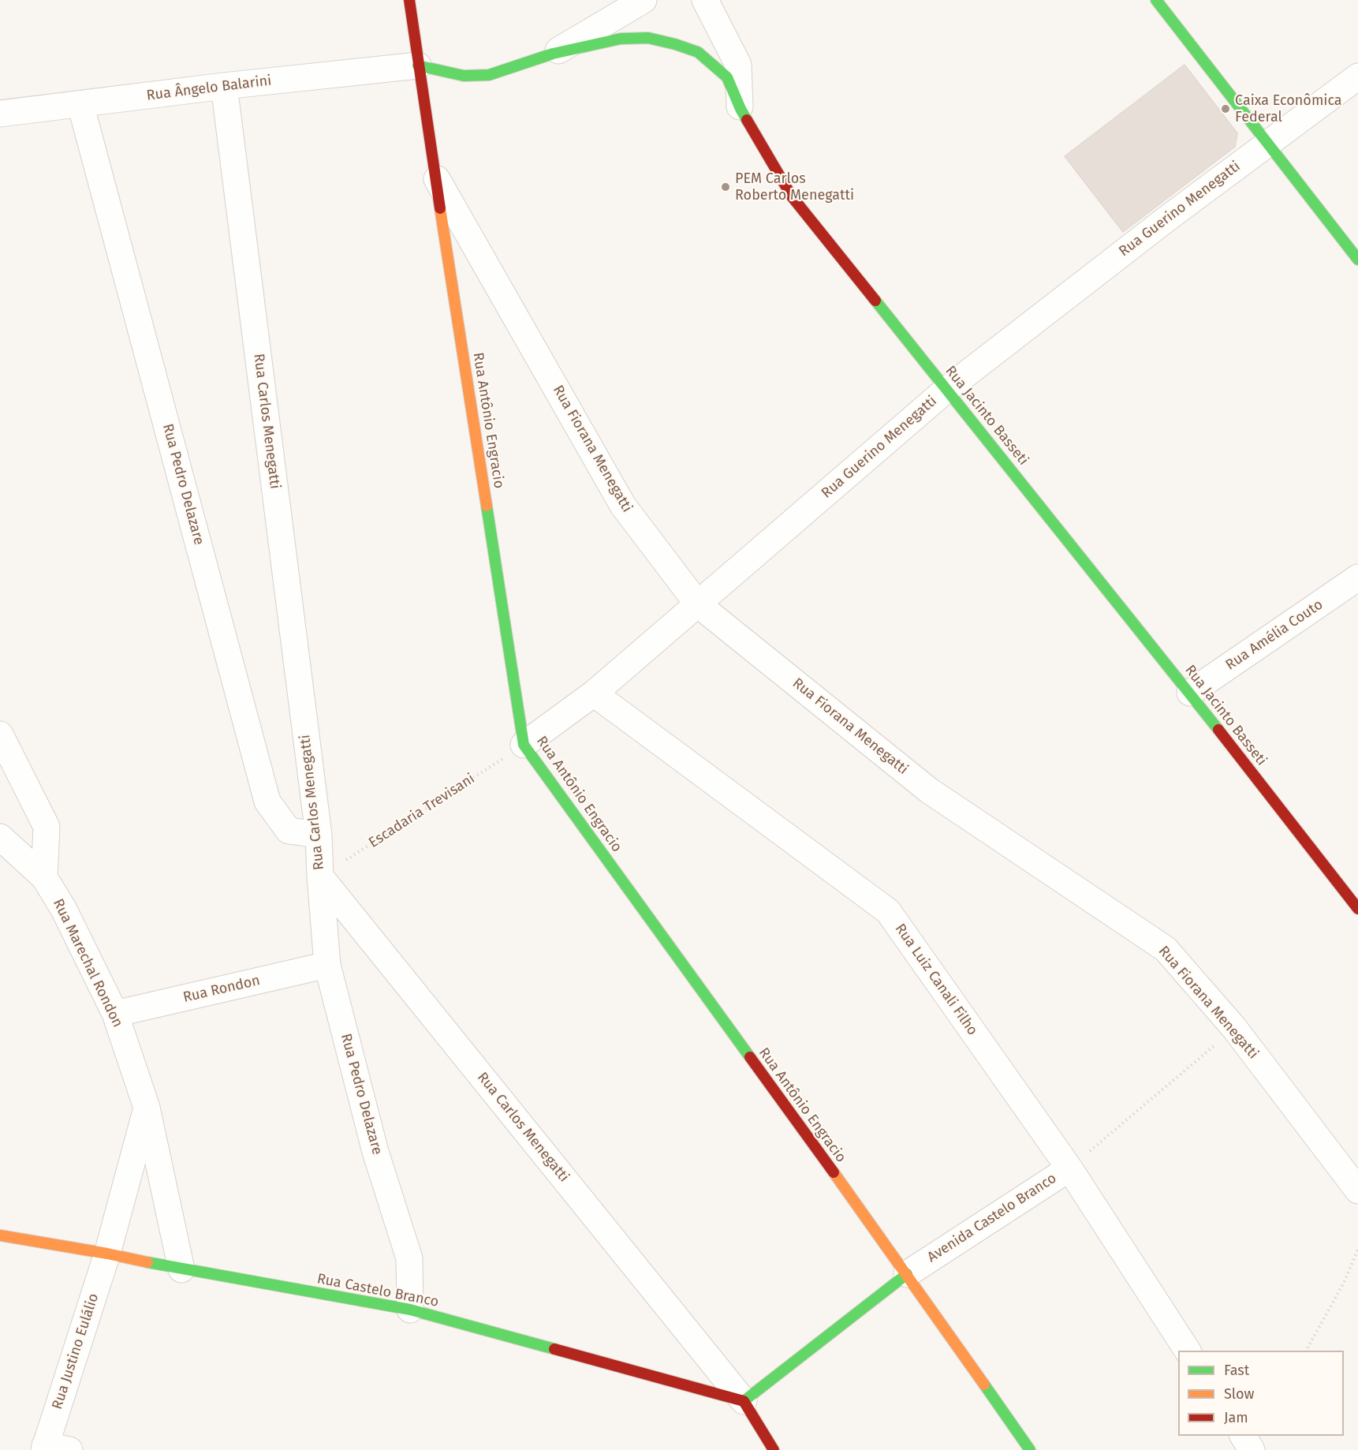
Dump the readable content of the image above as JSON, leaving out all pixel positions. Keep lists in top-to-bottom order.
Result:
{
  "streets": {
    "street": [
      "Rua Ângelo Balarini",
      "Rua Guerino Menegatti",
      "Rua Jacinto Basseti",
      "Rua Antônio Engracio",
      "Rua Carlos Menegatti",
      "Rua Fiorana Menegatti",
      "Rua Pedro Delazare",
      "Rua Amélia Couto",
      "Rua Marechal Rondon",
      "Rua Luiz Canali Filho",
      "Rua Rondon",
      "Avenida Castelo Branco",
      "Rua Castelo Branco",
      "Rua Justino Eulálio"
    ],
    "path": ["Escadaria Trevisani"]
  },
  "crossings": [
    ["Rua Ângelo Balarini", "Rua Jacinto Basseti"],
    ["Rua Ângelo Balarini", "Rua Antônio Engracio"],
    ["Rua Ângelo Balarini", "Rua Carlos Menegatti"],
    ["Rua Ângelo Balarini", "Rua Pedro Delazare"],
    ["Rua Guerino Menegatti", "Rua Jacinto Basseti"],
    ["Rua Guerino Menegatti", "Rua Antônio Engracio"],
    ["Rua Guerino Menegatti", "Rua Fiorana Menegatti"],
    ["Rua Guerino Menegatti", "Escadaria Trevisani"],
    ["Rua Guerino Menegatti", "Rua Luiz Canali Filho"],
    ["Rua Jacinto Basseti", "Rua Antônio Engracio"],
    ["Rua Jacinto Basseti", "Rua Amélia Couto"],
    ["Rua Antônio Engracio", "Rua Fiorana Menegatti"],
    ["Rua Antônio Engracio", "Escadaria Trevisani"],
    ["Rua Antônio Engracio", "Avenida Castelo Branco"],
    ["Rua Carlos Menegatti", "Rua Pedro Delazare"],
    ["Rua Carlos Menegatti", "Escadaria Trevisani"],
    ["Rua Carlos Menegatti", "Avenida Castelo Branco"],
    ["Rua Carlos Menegatti", "Rua Castelo Branco"],
    ["Rua Fiorana Menegatti", "Avenida Castelo Branco"],
    ["Rua Pedro Delazare", "Escadaria Trevisani"],
    ["Rua Pedro Delazare", "Rua Rondon"],
    ["Rua Pedro Delazare", "Rua Castelo Branco"],
    ["Rua Marechal Rondon", "Rua Rondon"],
    ["Rua Marechal Rondon", "Rua Castelo Branco"],
    ["Rua Luiz Canali Filho", "Avenida Castelo Branco"],
    ["Avenida Castelo Branco", "Rua Castelo Branco"],
    ["Rua Castelo Branco", "Rua Justino Eulálio"]
  ],
  "places": ["Caixa Econômica Federal", "PEM Carlos Roberto Menegatti"],
  "legend": ["Fast", "Slow", "Jam"]
}
